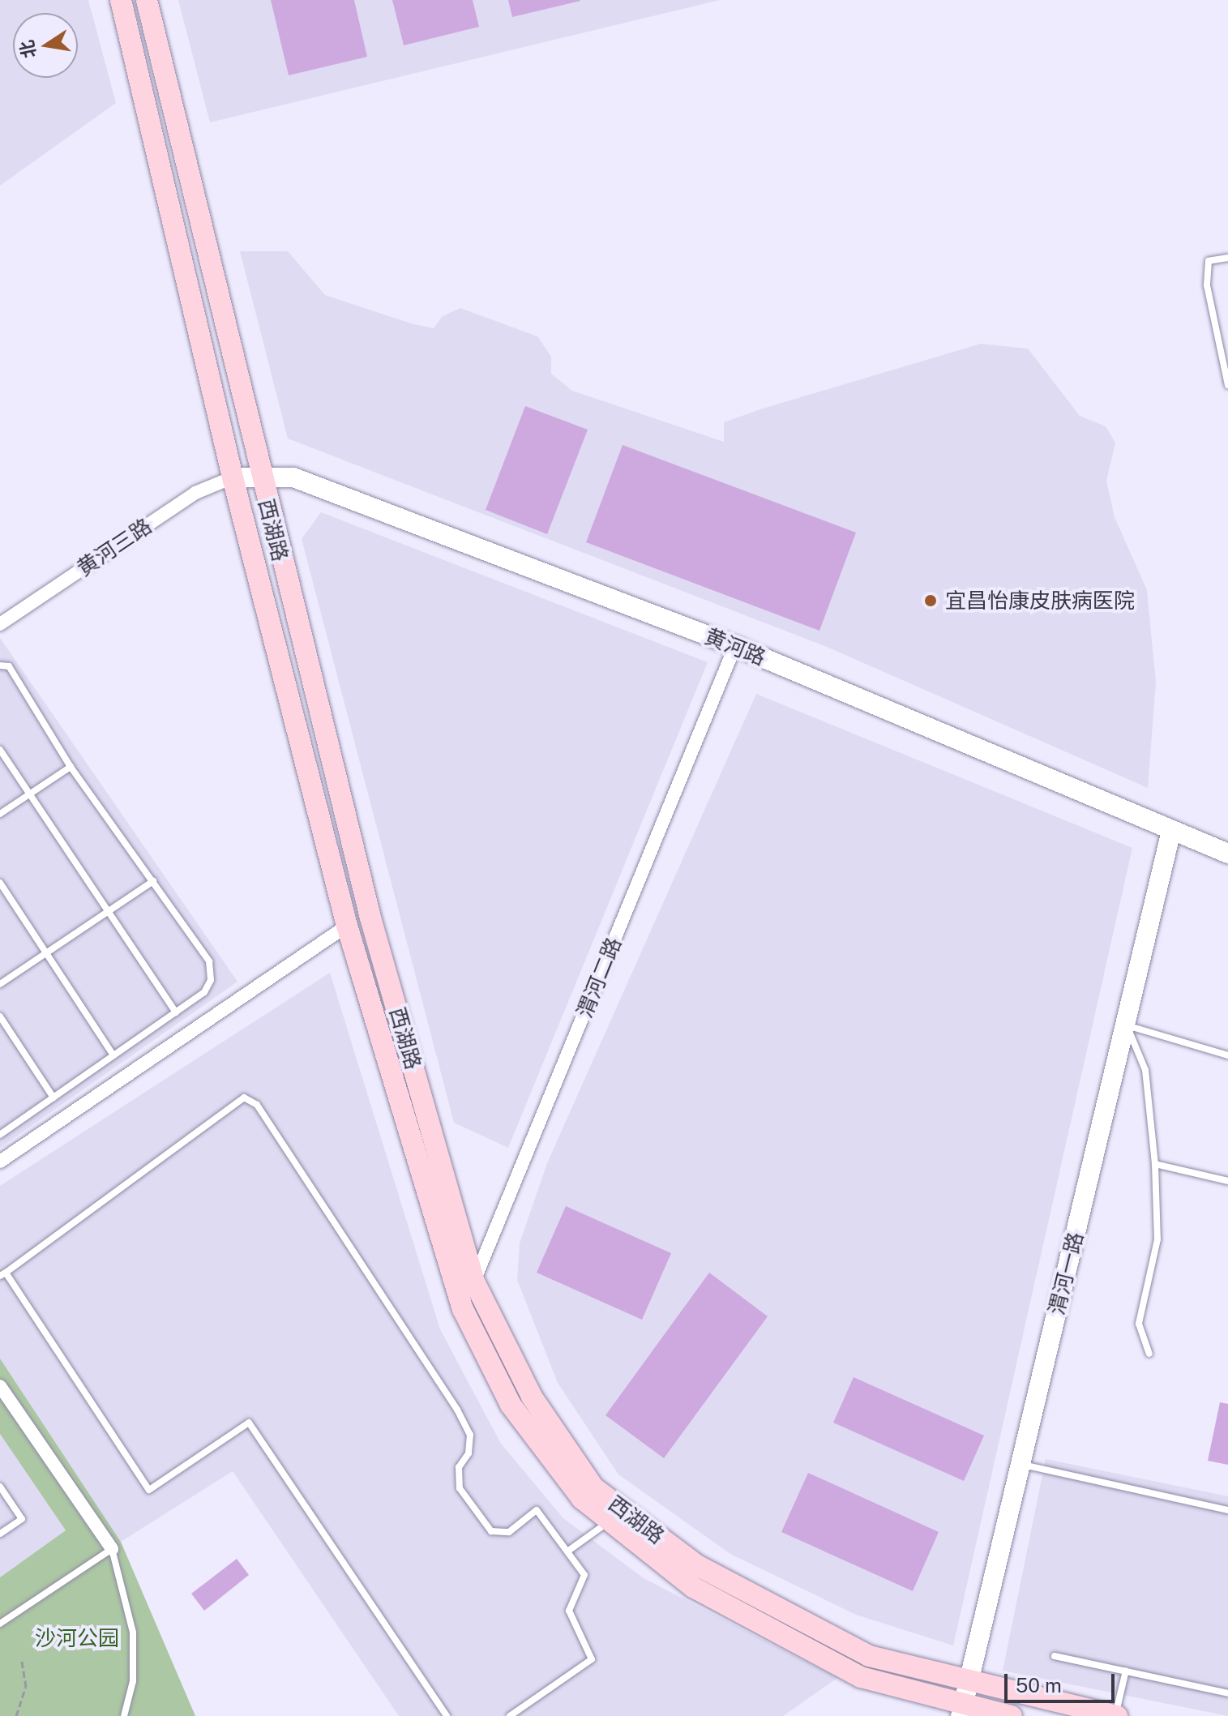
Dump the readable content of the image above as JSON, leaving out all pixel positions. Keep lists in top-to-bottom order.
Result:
{
  "streets": {
    "main road": ["西湖路", "黄河路", "渭河一路"],
    "street": ["黄河三路", "渭河二路"]
  },
  "crossings": [
    ["西湖路", "黄河三路"],
    ["西湖路", "黄河路"],
    ["西湖路", "渭河二路"],
    ["西湖路", "渭河一路"],
    ["黄河三路", "黄河路"],
    ["黄河路", "渭河二路"],
    ["黄河路", "渭河一路"]
  ],
  "parks": ["沙河公园"],
  "places": ["宜昌怡康皮肤病医院"],
  "scale_bar": "50 m",
  "north": "left"
}
